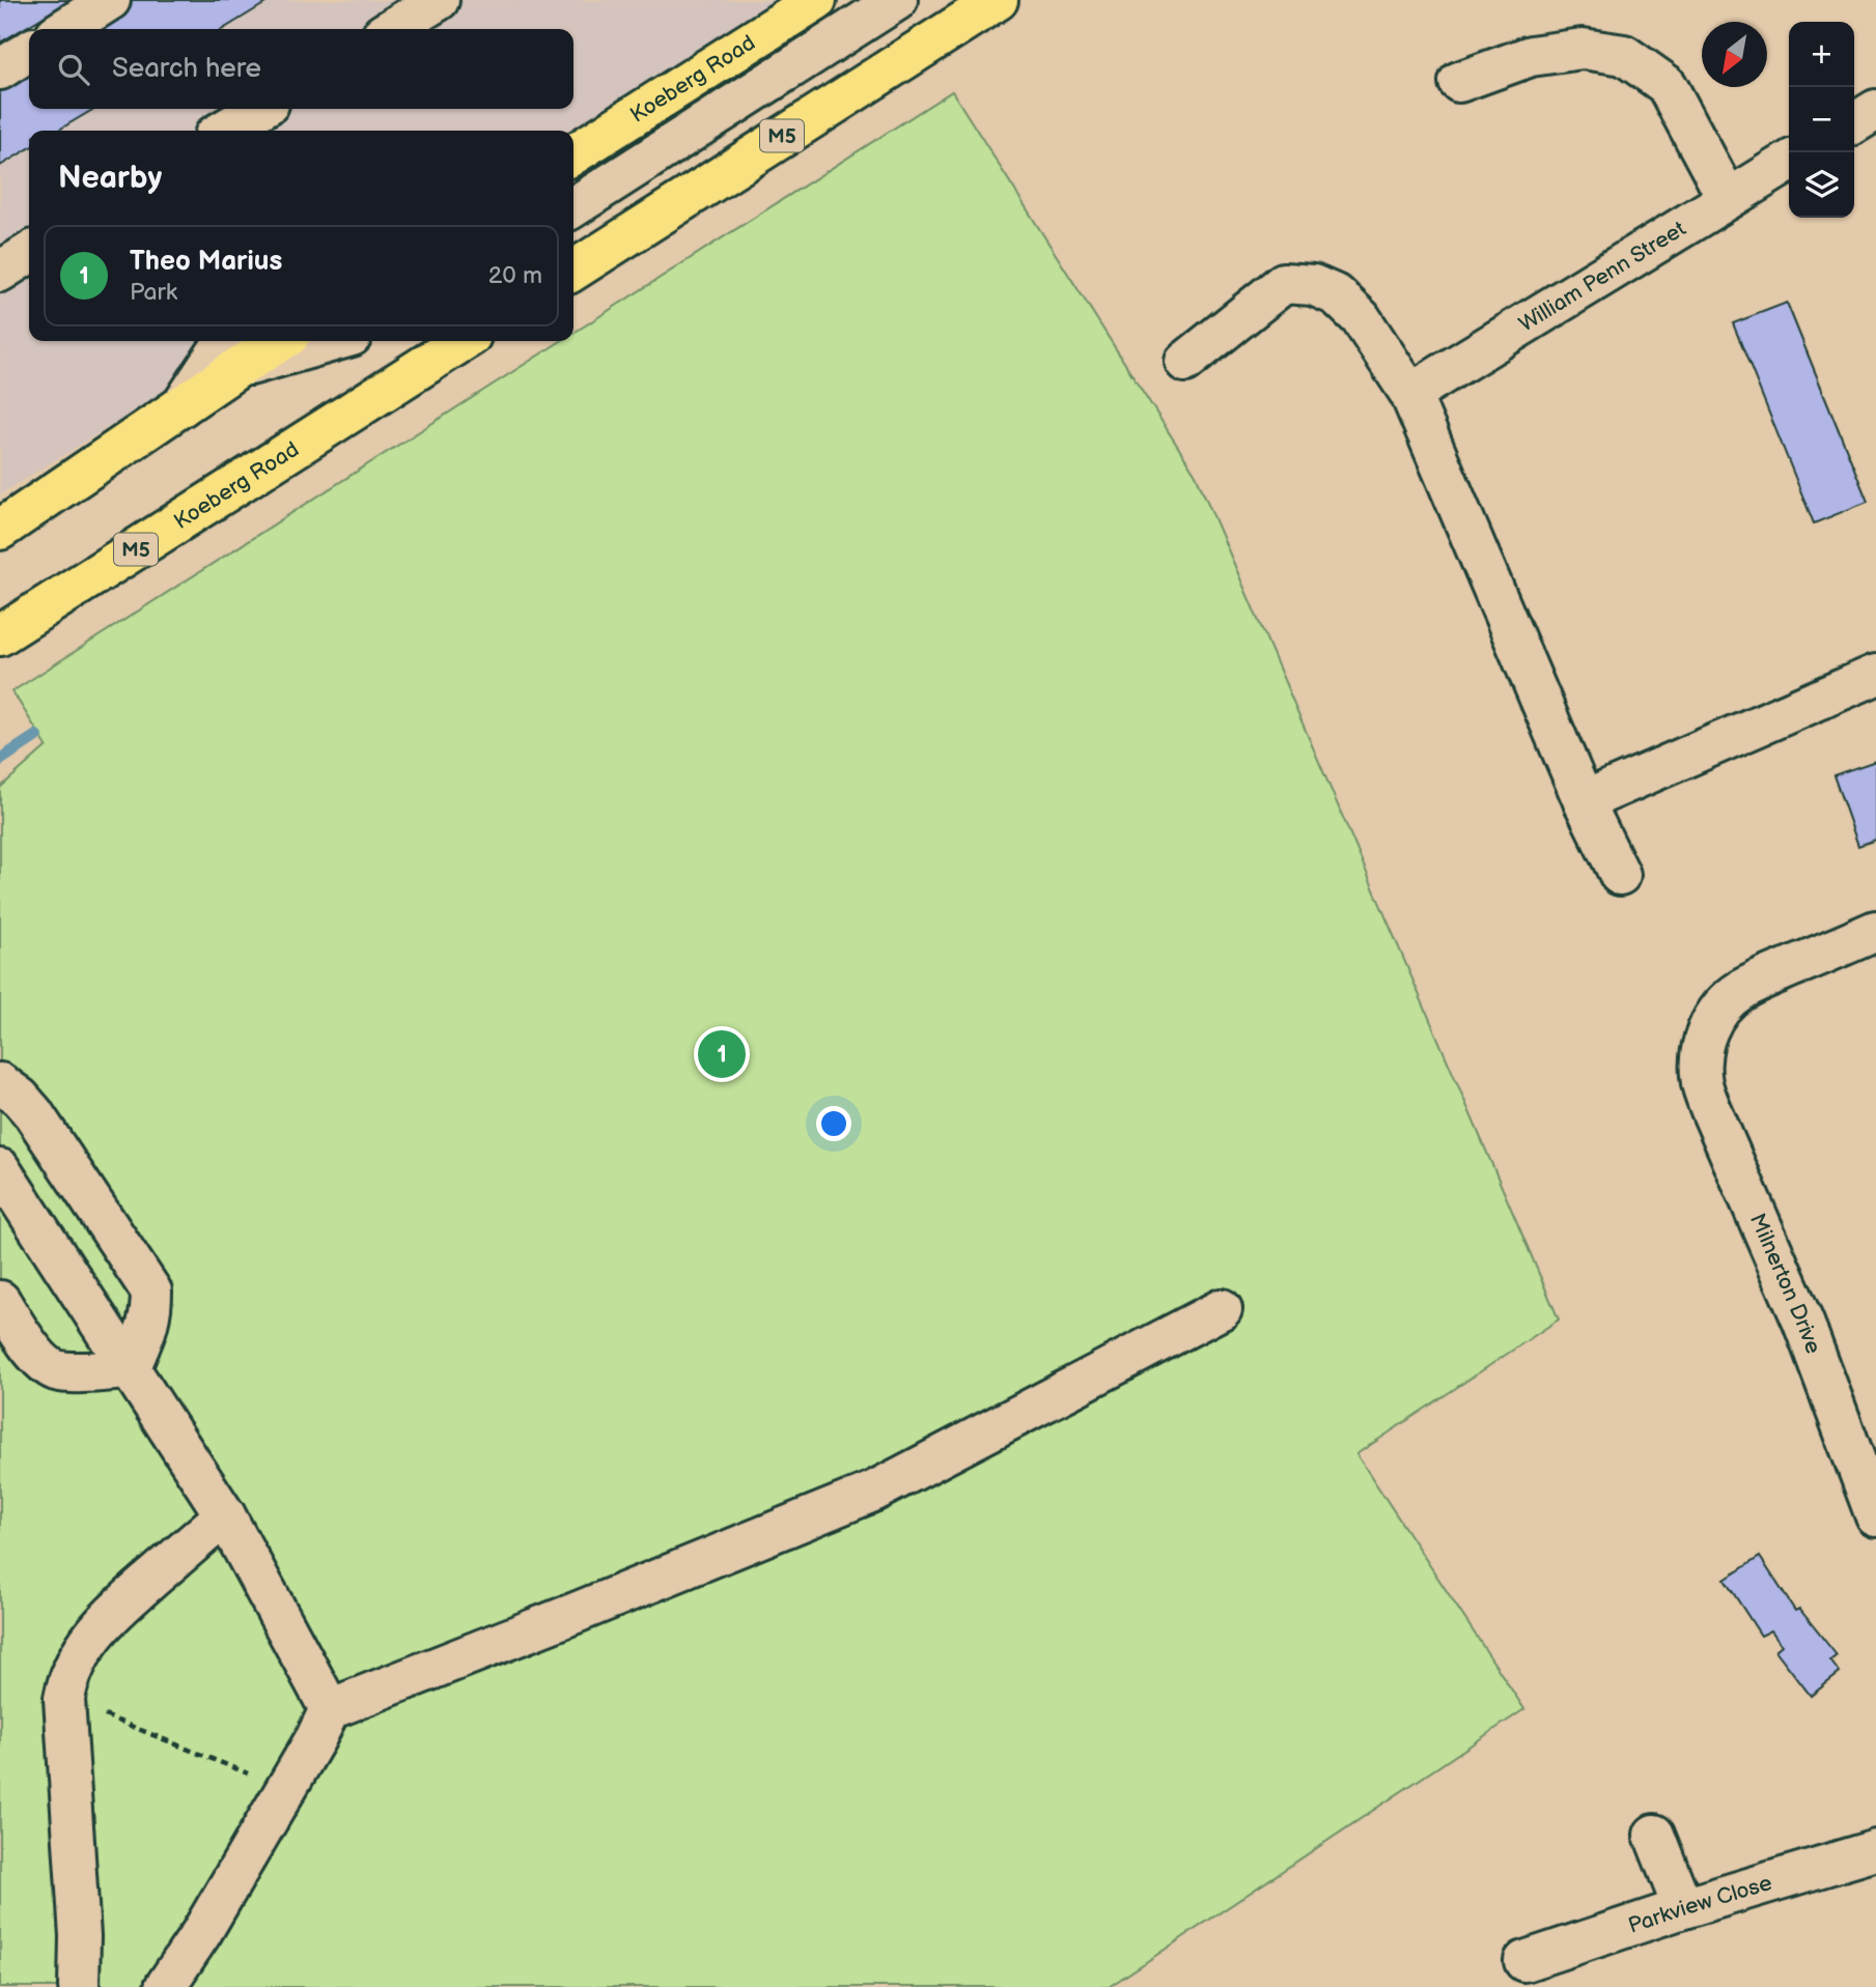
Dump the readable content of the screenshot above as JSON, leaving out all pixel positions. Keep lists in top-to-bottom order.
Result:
{
  "streets": {
    "main road": ["Koeberg Road", "M5"],
    "street": ["William Penn Street", "Milnerton Drive", "Parkview Close"]
  },
  "north": "bottom left",
  "page": {
    "map_buttons": ["+", "−"],
    "search": "Search here",
    "heading": "Nearby",
    "list": [
      {
        "mark": "1",
        "name": "Theo Marius",
        "note": "Park",
        "value": "20 m"
      }
    ],
    "pins": "1"
  }
}
